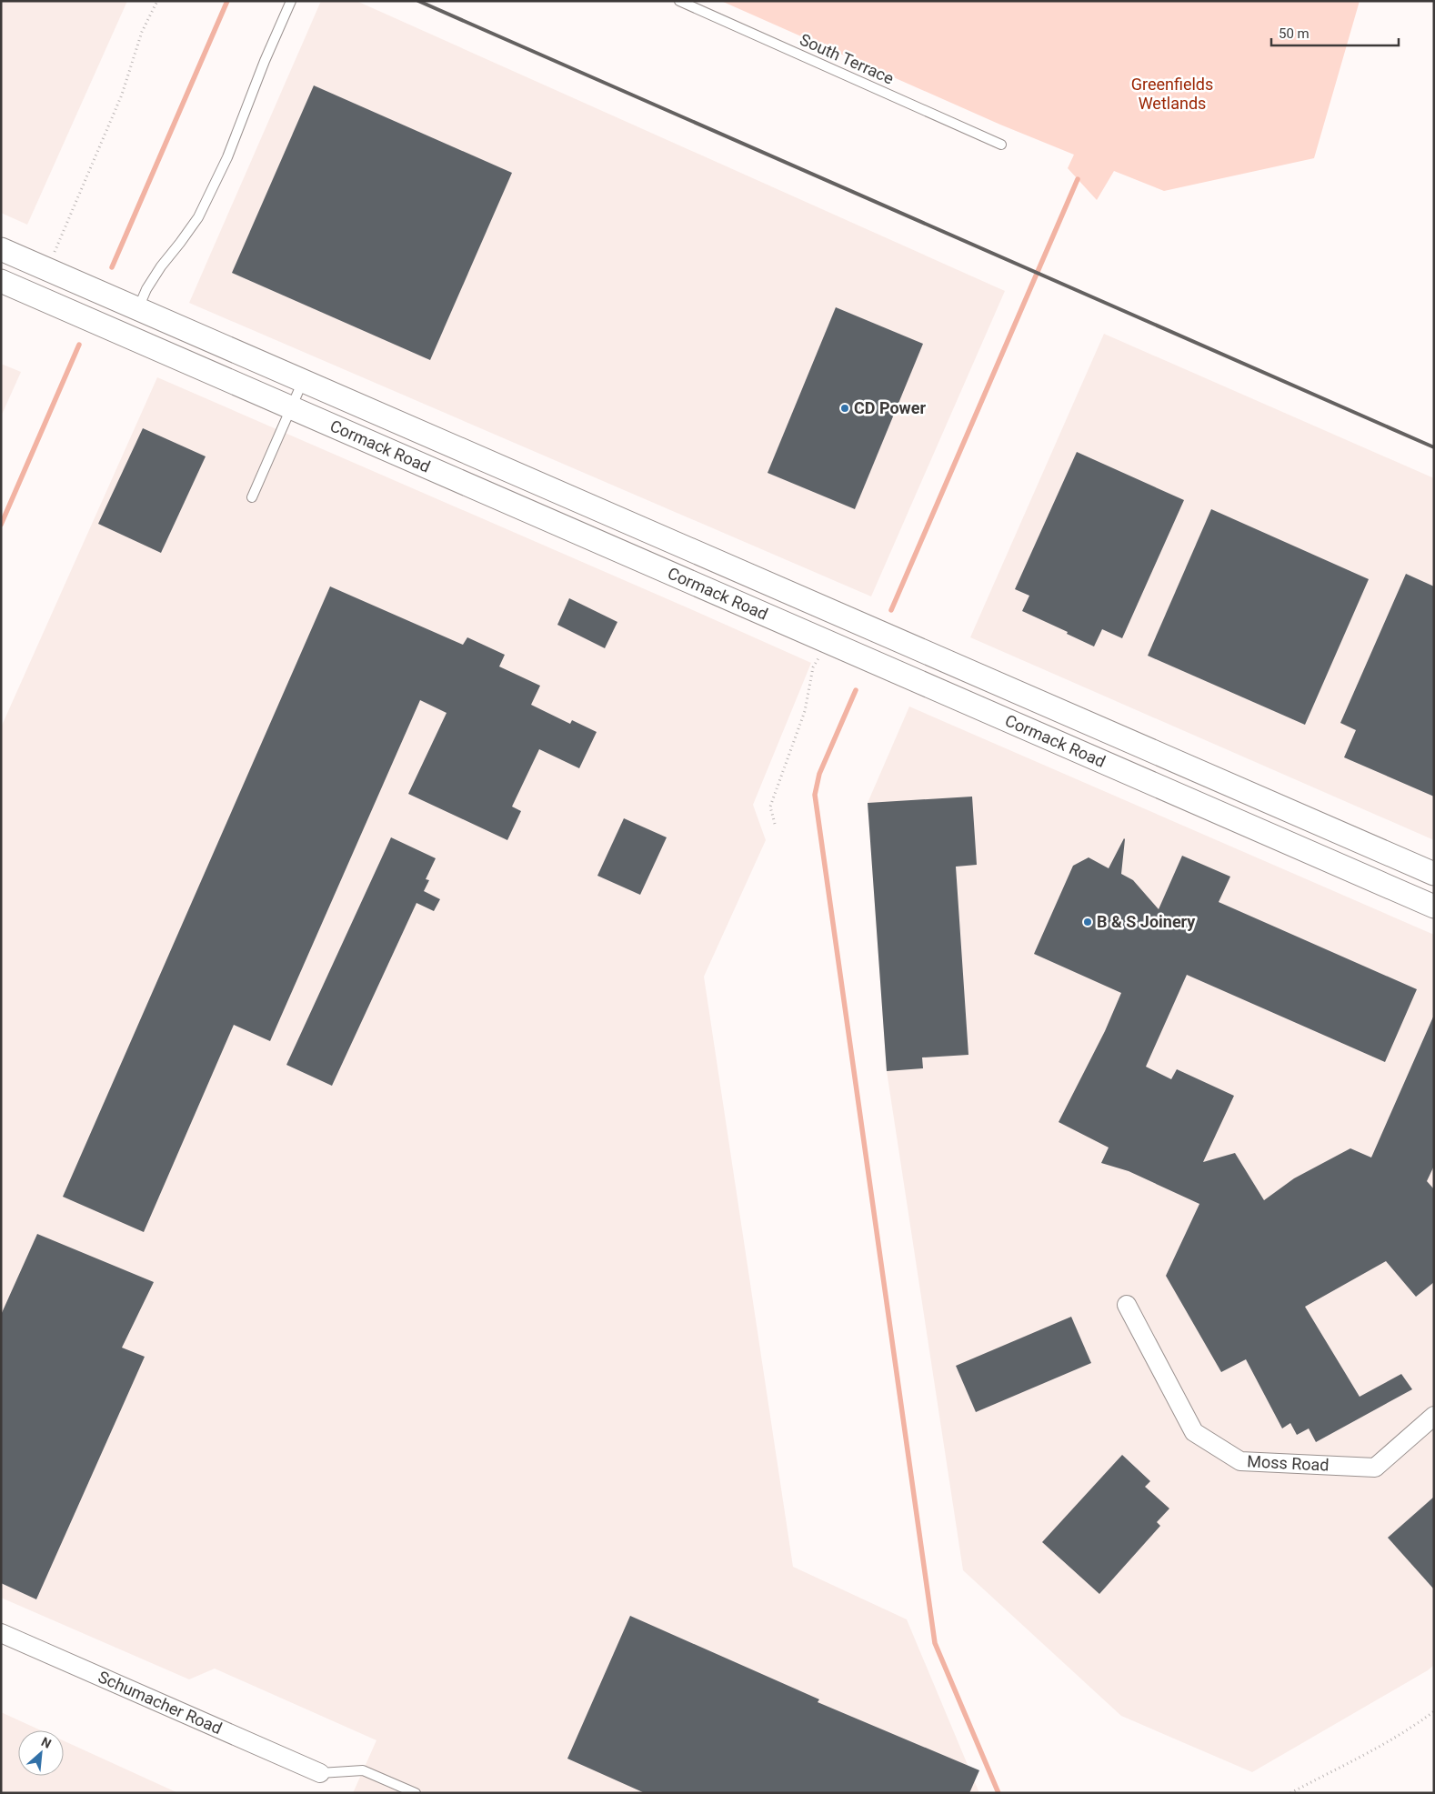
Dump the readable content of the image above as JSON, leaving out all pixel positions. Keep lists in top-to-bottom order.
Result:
{
  "streets": {
    "street": ["Cormack Road", "Moss Road", "Schumacher Road"],
    "lane": ["South Terrace"]
  },
  "parks": ["Greenfields Wetlands"],
  "places": ["CD Power", "B & S Joinery"],
  "scale_bar": "50 m",
  "north": "top right"
}
